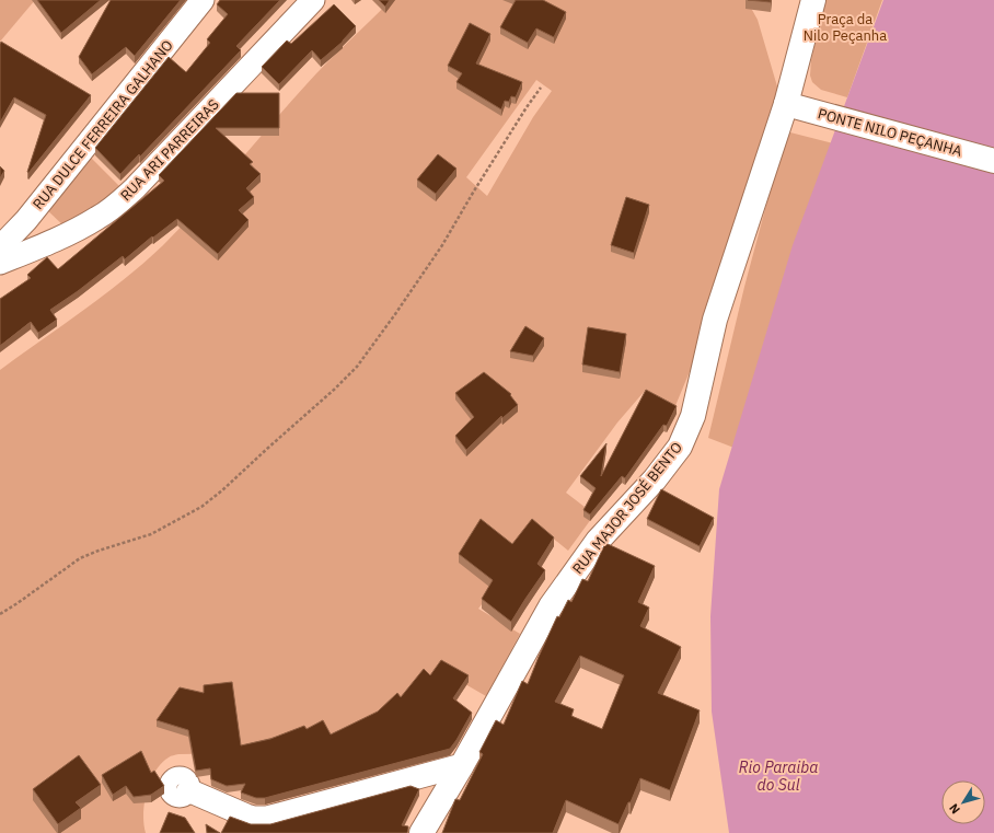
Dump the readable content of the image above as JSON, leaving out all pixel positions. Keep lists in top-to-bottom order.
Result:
{
  "streets": {
    "street": [
      "RUA DULCE FERREIRA GALHANO",
      "PONTE NILO PEÇANHA",
      "RUA ARI PARREIRAS",
      "RUA MAJOR JOSÉ BENTO"
    ]
  },
  "crossings": [
    ["PONTE NILO PEÇANHA", "RUA MAJOR JOSÉ BENTO"]
  ],
  "water": ["Rio Paraiba do Sul"],
  "parks": ["Praça da Nilo Peçanha"],
  "north": "bottom left"
}
